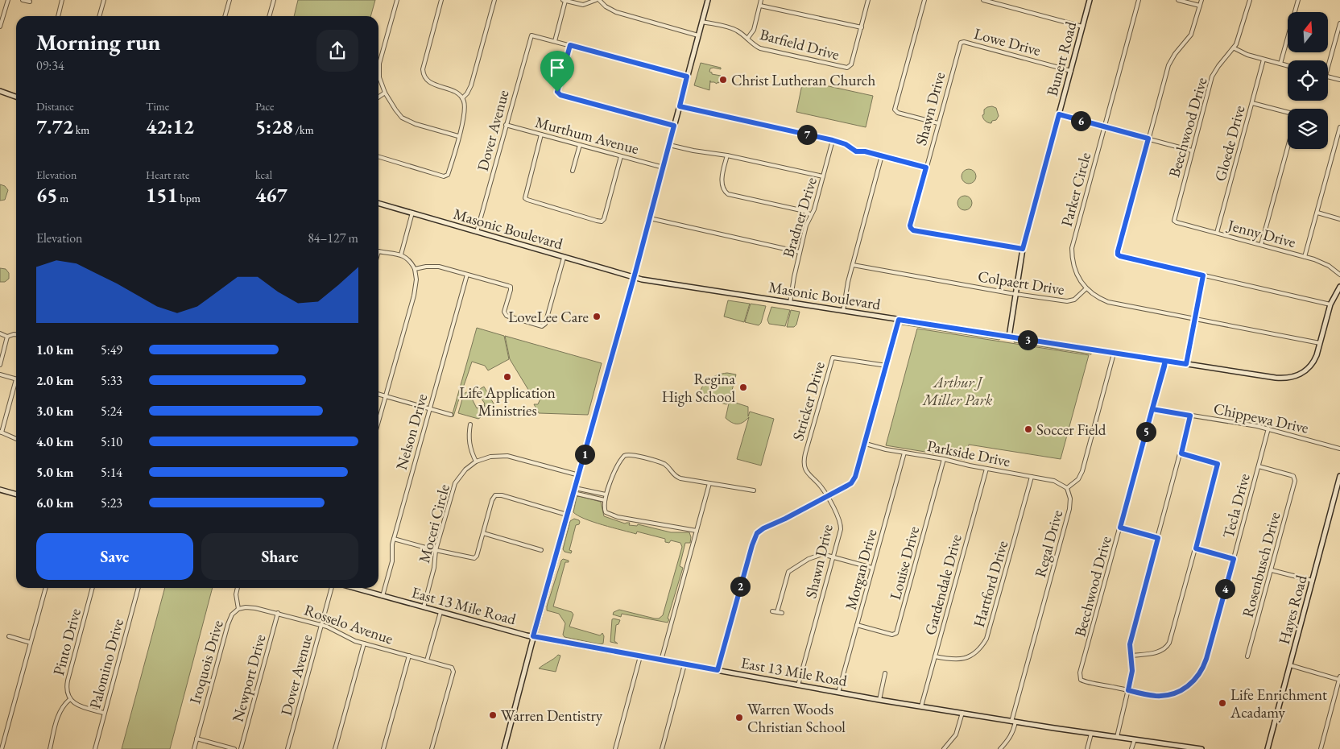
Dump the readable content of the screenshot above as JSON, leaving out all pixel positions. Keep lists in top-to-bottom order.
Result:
{
  "streets": {
    "street": [
      "Lowe Drive",
      "Barfield Drive",
      "Bunert Road",
      "Shawn Drive",
      "Beechwood Drive",
      "Dover Avenue",
      "Murthum Avenue",
      "Gloede Drive",
      "Parker Circle",
      "Bradner Drive",
      "Masonic Boulevard",
      "Jenny Drive",
      "Colpaert Drive",
      "Stricker Drive",
      "Chippewa Drive",
      "Nelson Drive",
      "Parkside Drive",
      "Tecla Drive",
      "Moceri Circle",
      "Regal Drive",
      "Louise Drive",
      "Rosenbusch Drive",
      "Morgan Drive",
      "Hartford Drive",
      "Gardendale Drive",
      "East 13 Mile Road",
      "Hayes Road",
      "Rosselo Avenue",
      "Pinto Drive",
      "Iroquois Drive",
      "Palomino Drive",
      "Newport Drive"
    ]
  },
  "crossings": [
    ["Lowe Drive", "Bunert Road"],
    ["Lowe Drive", "Shawn Drive"],
    ["Bunert Road", "Shawn Drive"],
    ["Bunert Road", "Masonic Boulevard"],
    ["Bunert Road", "Colpaert Drive"],
    ["Shawn Drive", "Stricker Drive"],
    ["Shawn Drive", "East 13 Mile Road"],
    ["Beechwood Drive", "Masonic Boulevard"],
    ["Beechwood Drive", "Jenny Drive"],
    ["Beechwood Drive", "Chippewa Drive"],
    ["Beechwood Drive", "Tecla Drive"],
    ["Dover Avenue", "Murthum Avenue"],
    ["Dover Avenue", "Masonic Boulevard"],
    ["Dover Avenue", "Rosselo Avenue"],
    ["Gloede Drive", "Jenny Drive"],
    ["Parker Circle", "Colpaert Drive"],
    ["Bradner Drive", "Masonic Boulevard"],
    ["Masonic Boulevard", "Colpaert Drive"],
    ["Chippewa Drive", "Tecla Drive"],
    ["Nelson Drive", "East 13 Mile Road"],
    ["Parkside Drive", "Regal Drive"],
    ["Parkside Drive", "Louise Drive"],
    ["Parkside Drive", "Morgan Drive"],
    ["Parkside Drive", "Hartford Drive"],
    ["Parkside Drive", "Gardendale Drive"],
    ["Tecla Drive", "Rosenbusch Drive"],
    ["Moceri Circle", "East 13 Mile Road"],
    ["Regal Drive", "East 13 Mile Road"],
    ["Louise Drive", "Morgan Drive"],
    ["Morgan Drive", "East 13 Mile Road"],
    ["Hartford Drive", "Gardendale Drive"],
    ["Gardendale Drive", "East 13 Mile Road"],
    ["Rosselo Avenue", "Iroquois Drive"],
    ["Rosselo Avenue", "Newport Drive"]
  ],
  "parks": ["Arthur J Miller Park"],
  "places": [
    "Christ Lutheran Church",
    "LoveLee Care",
    "Life Application Ministries",
    "Regina High School",
    "Soccer Field",
    "Life Enrichment Acadamy",
    "Warren Dentistry",
    "Warren Woods Christian School"
  ],
  "north": "top",
  "page": {
    "heading": ["Morning run", "09:34"],
    "stats": [
      ["Distance", "7.72 km"],
      ["Time", "42:12"],
      ["Pace", "5:28 /km"],
      ["Elevation", "65 m"],
      ["Heart rate", "151 bpm"],
      ["kcal", "467"]
    ],
    "pins": [
      "6",
      "7",
      "3",
      "5",
      "1",
      "2",
      "4"
    ],
    "chart": ["Elevation", "84–127 m"],
    "list": [
      {
        "name": "1.0 km",
        "note": "5:49"
      },
      {
        "name": "2.0 km",
        "note": "5:33"
      },
      {
        "name": "3.0 km",
        "note": "5:24"
      },
      {
        "name": "4.0 km",
        "note": "5:10"
      },
      {
        "name": "5.0 km",
        "note": "5:14"
      },
      {
        "name": "6.0 km",
        "note": "5:23"
      }
    ],
    "buttons": ["Save", "Share"]
  }
}
